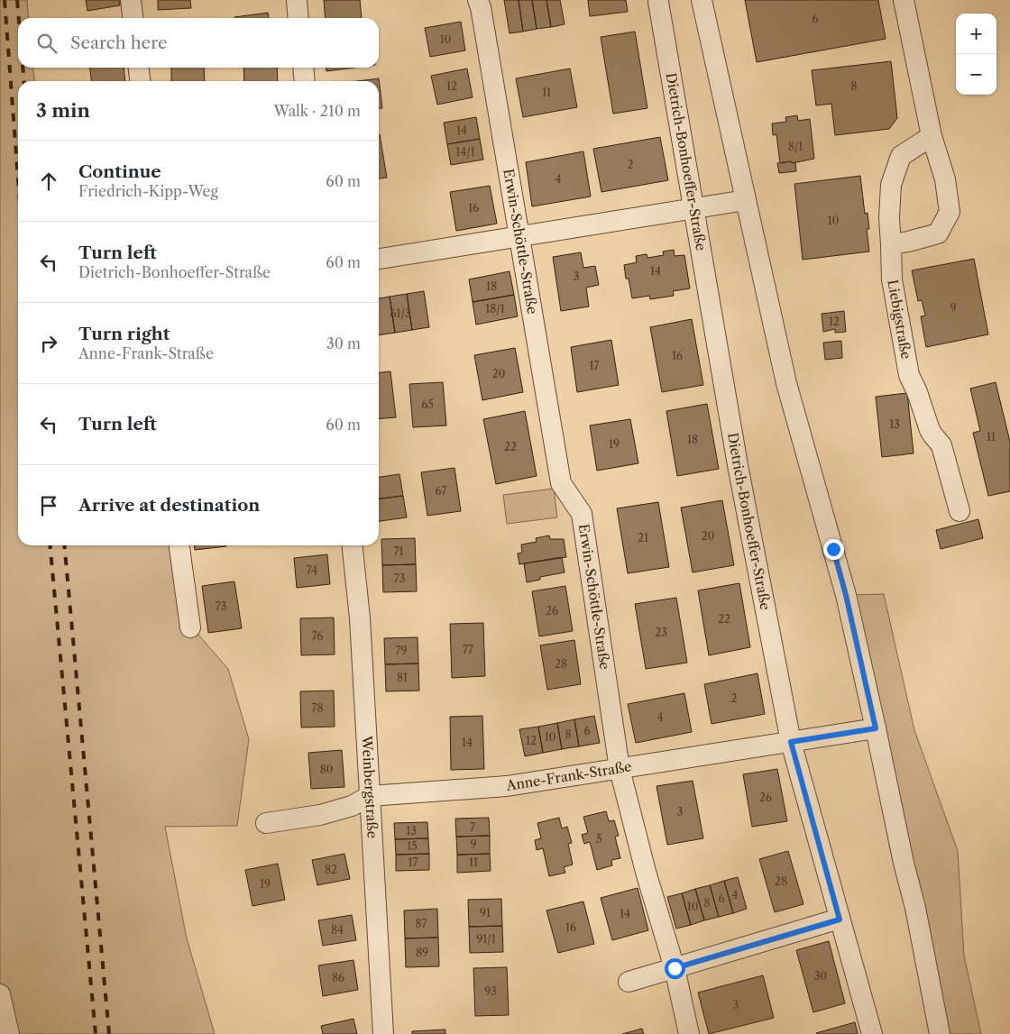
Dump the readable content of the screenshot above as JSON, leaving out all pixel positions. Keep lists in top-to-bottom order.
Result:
{
  "streets": {
    "street": [
      "Dietrich-Bonhoeffer-Straße",
      "Erwin-Schöttle-Straße",
      "Liebigstraße",
      "Anne-Frank-Straße",
      "Weinbergstraße"
    ]
  },
  "crossings": [
    ["Dietrich-Bonhoeffer-Straße", "Anne-Frank-Straße"],
    ["Erwin-Schöttle-Straße", "Anne-Frank-Straße"],
    ["Anne-Frank-Straße", "Weinbergstraße"]
  ],
  "house_numbers": [
    "6",
    "10",
    "12",
    "8",
    "11",
    "14",
    "8/1",
    "14/1",
    "2",
    "4",
    "16",
    "10",
    "14",
    "3",
    "18",
    "9",
    "18/1",
    "61/3",
    "12",
    "16",
    "17",
    "20",
    "65",
    "13",
    "11",
    "18",
    "19",
    "22",
    "67",
    "20",
    "21",
    "71",
    "74",
    "73",
    "73",
    "26",
    "22",
    "23",
    "76",
    "77",
    "79",
    "28",
    "81",
    "2",
    "78",
    "4",
    "6",
    "8",
    "10",
    "12",
    "14",
    "80",
    "26",
    "3",
    "7",
    "13",
    "5",
    "9",
    "15",
    "17",
    "11",
    "82",
    "28",
    "19",
    "4",
    "6",
    "8",
    "10",
    "91",
    "14",
    "87",
    "16",
    "84",
    "91/1",
    "89",
    "30",
    "86",
    "93",
    "3"
  ],
  "page": {
    "map_buttons": ["+", "−"],
    "search": "Search here",
    "heading": ["3 min", "Walk · 210 m"],
    "list": [
      ["Continue", "Friedrich-Kipp-Weg", "60 m"],
      ["Turn left", "Dietrich-Bonhoeffer-Straße", "60 m"],
      ["Turn right", "Anne-Frank-Straße", "30 m"],
      ["Turn left", "60 m"],
      "Arrive at destination"
    ]
  }
}
